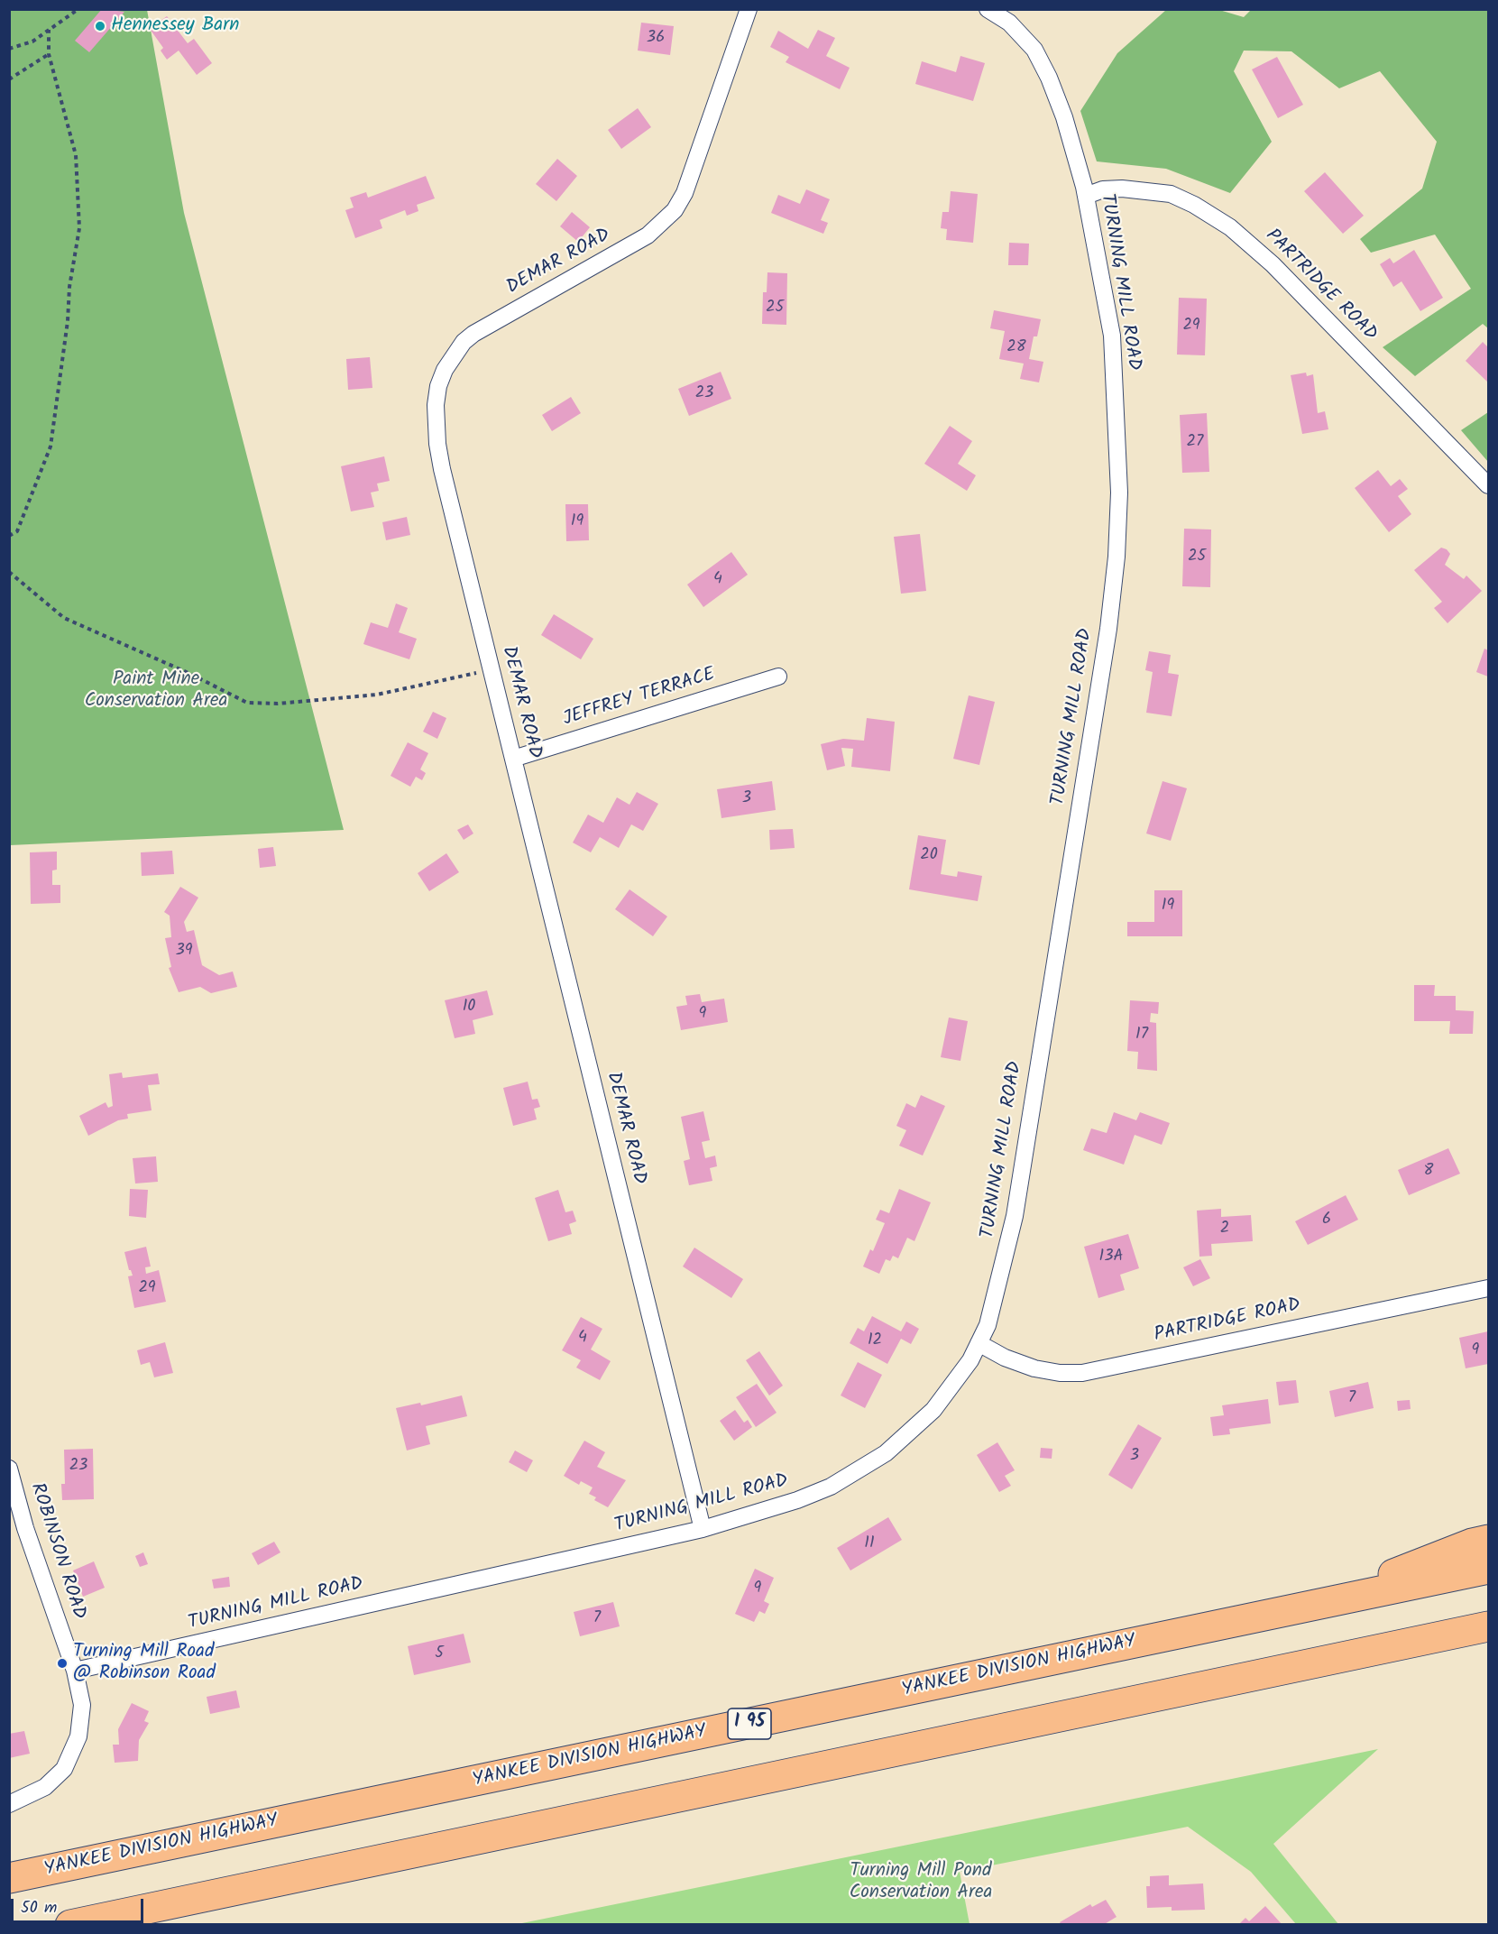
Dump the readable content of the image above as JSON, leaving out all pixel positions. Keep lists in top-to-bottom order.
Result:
{
  "streets": {
    "highway": ["YANKEE DIVISION HIGHWAY", "I 95"],
    "street": [
      "DEMAR ROAD",
      "TURNING MILL ROAD",
      "PARTRIDGE ROAD",
      "JEFFREY TERRACE",
      "ROBINSON ROAD"
    ]
  },
  "crossings": [
    ["DEMAR ROAD", "TURNING MILL ROAD"],
    ["DEMAR ROAD", "JEFFREY TERRACE"],
    ["TURNING MILL ROAD", "PARTRIDGE ROAD"],
    ["TURNING MILL ROAD", "ROBINSON ROAD"]
  ],
  "parks": ["Paint Mine Conservation Area", "Turning Mill Pond Conservation Area"],
  "places": ["Hennessey Barn", "Turning Mill Road @ Robinson Road"],
  "house_numbers": [
    "36",
    "25",
    "29",
    "28",
    "23",
    "27",
    "19",
    "25",
    "4",
    "3",
    "20",
    "19",
    "39",
    "10",
    "9",
    "17",
    "8",
    "6",
    "2",
    "13A",
    "29",
    "4",
    "12",
    "9",
    "7",
    "3",
    "23",
    "11",
    "9",
    "7",
    "5"
  ],
  "scale_bar": "50 m"
}
